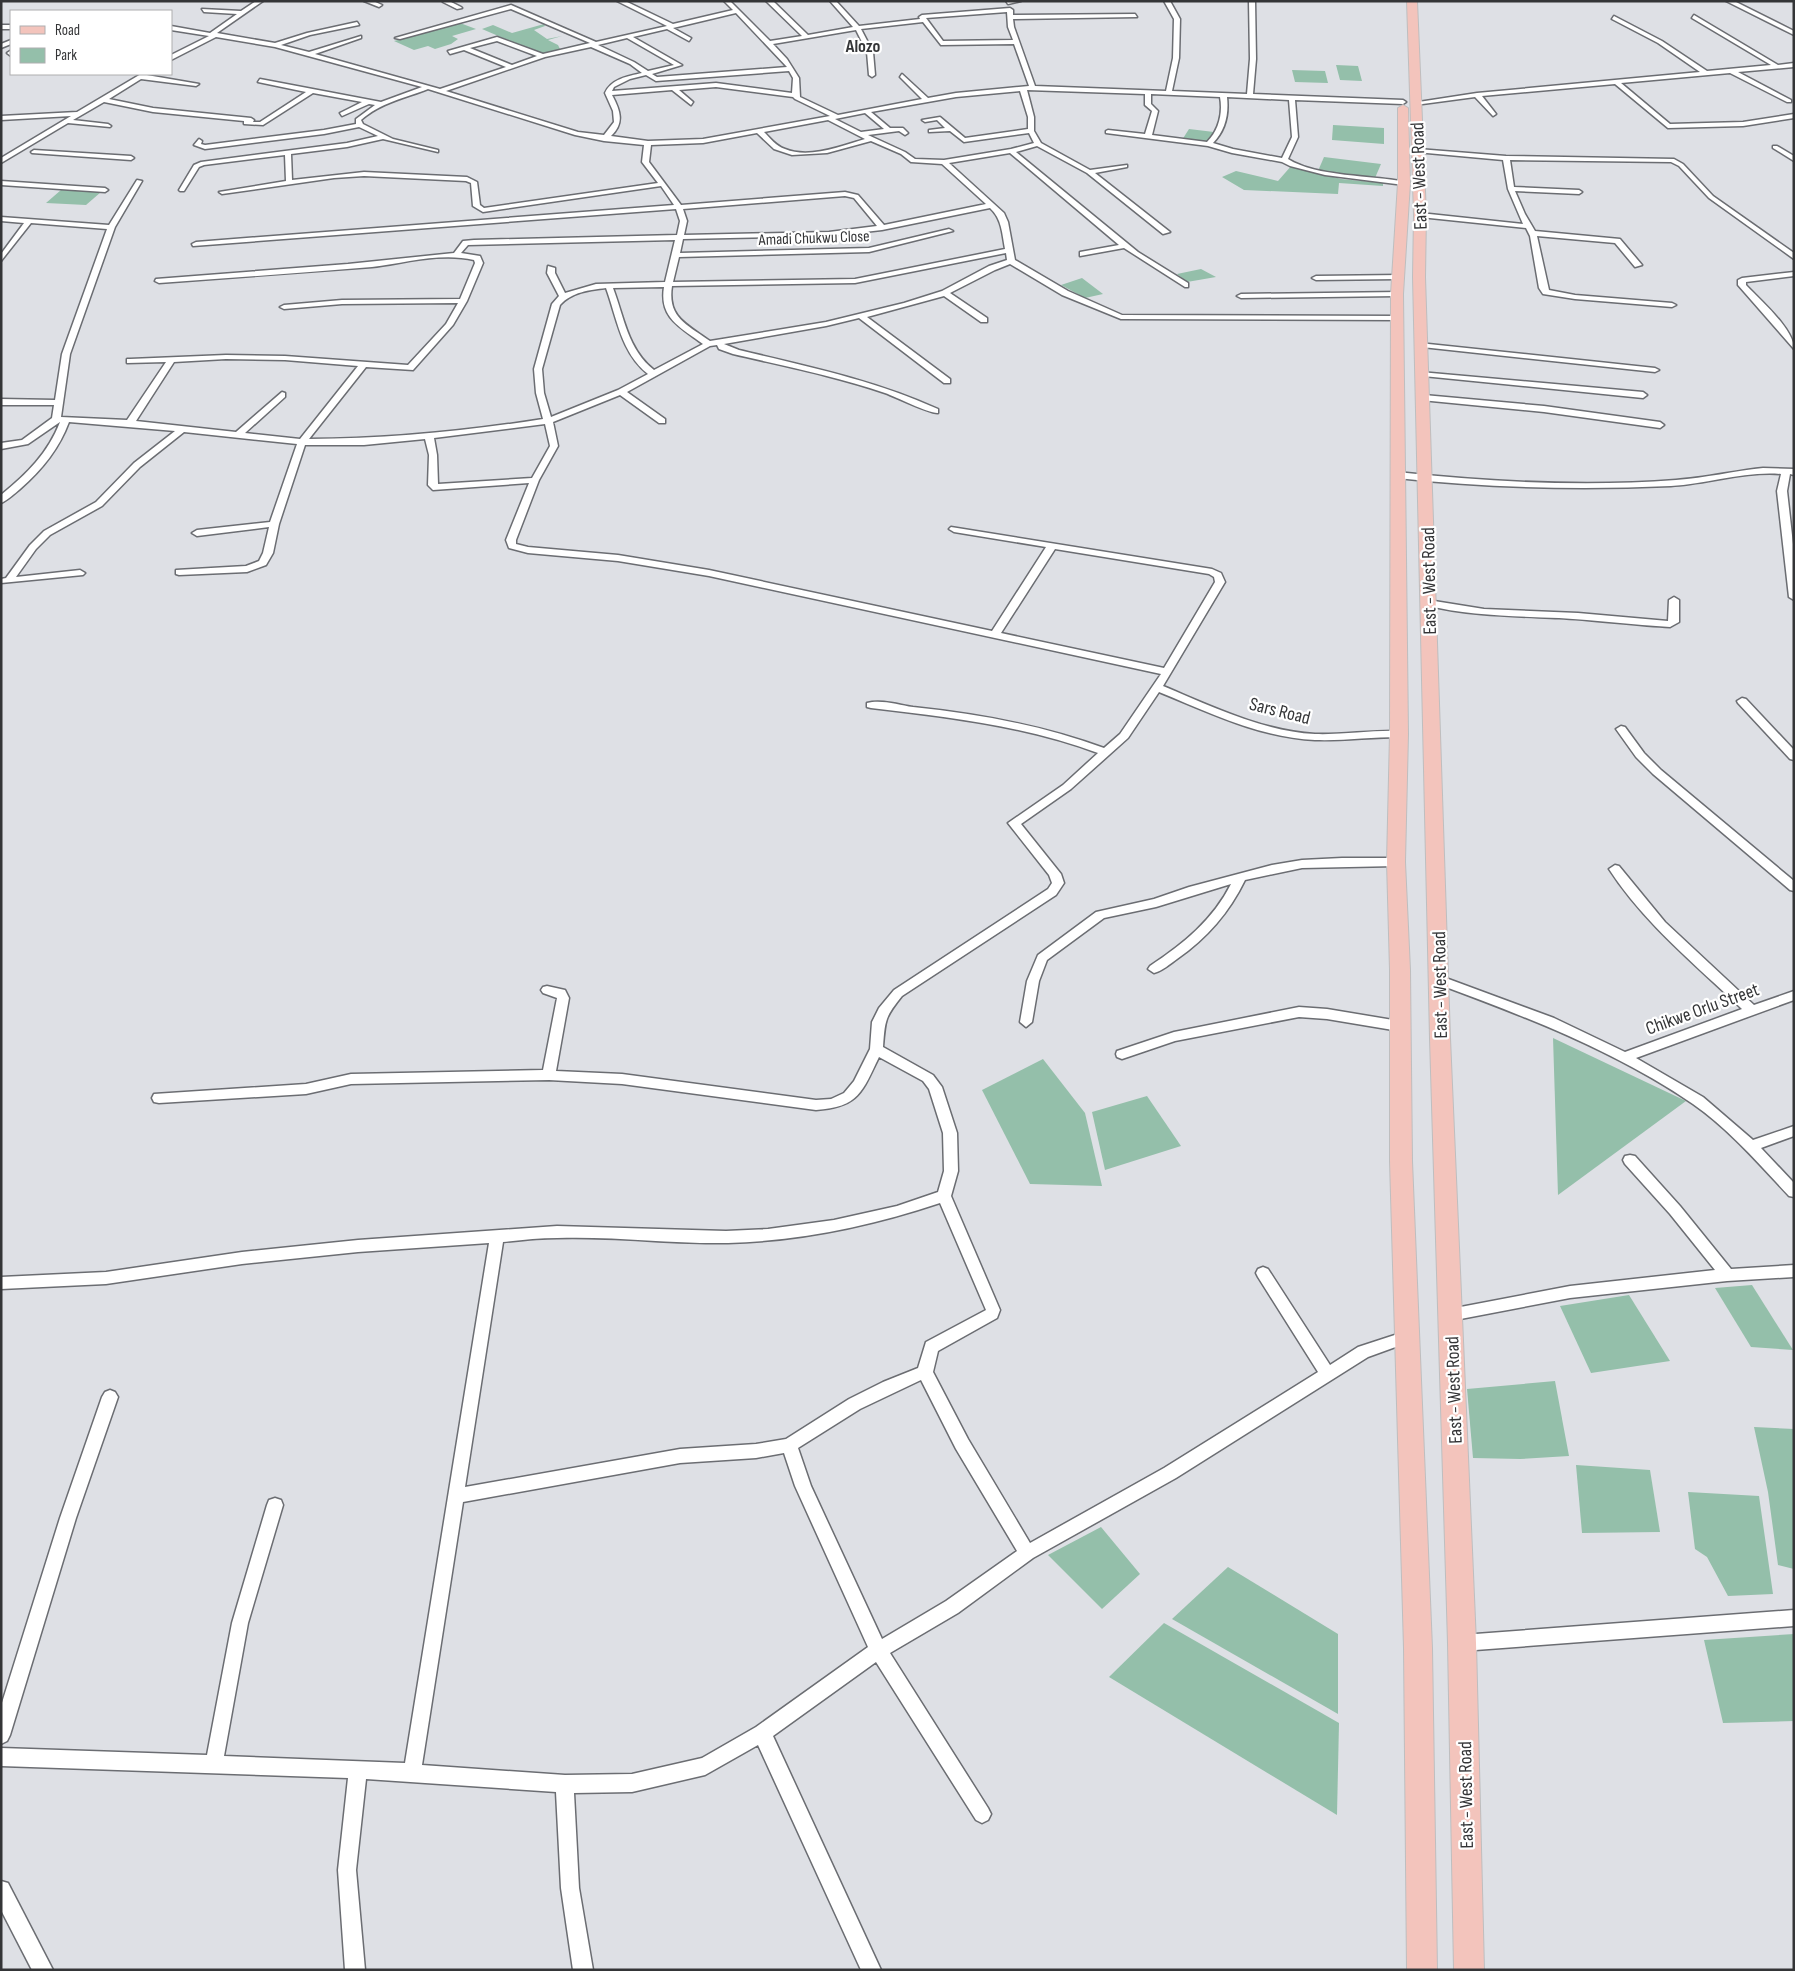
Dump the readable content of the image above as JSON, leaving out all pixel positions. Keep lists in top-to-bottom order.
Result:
{
  "streets": {
    "main road": ["East - West Road"],
    "street": ["Amadi Chukwu Close", "Sars Road", "Chikwe Orlu Street"]
  },
  "crossings": [
    ["East - West Road", "Sars Road"]
  ],
  "districts": ["Alozo"],
  "legend": ["Road", "Park"]
}
